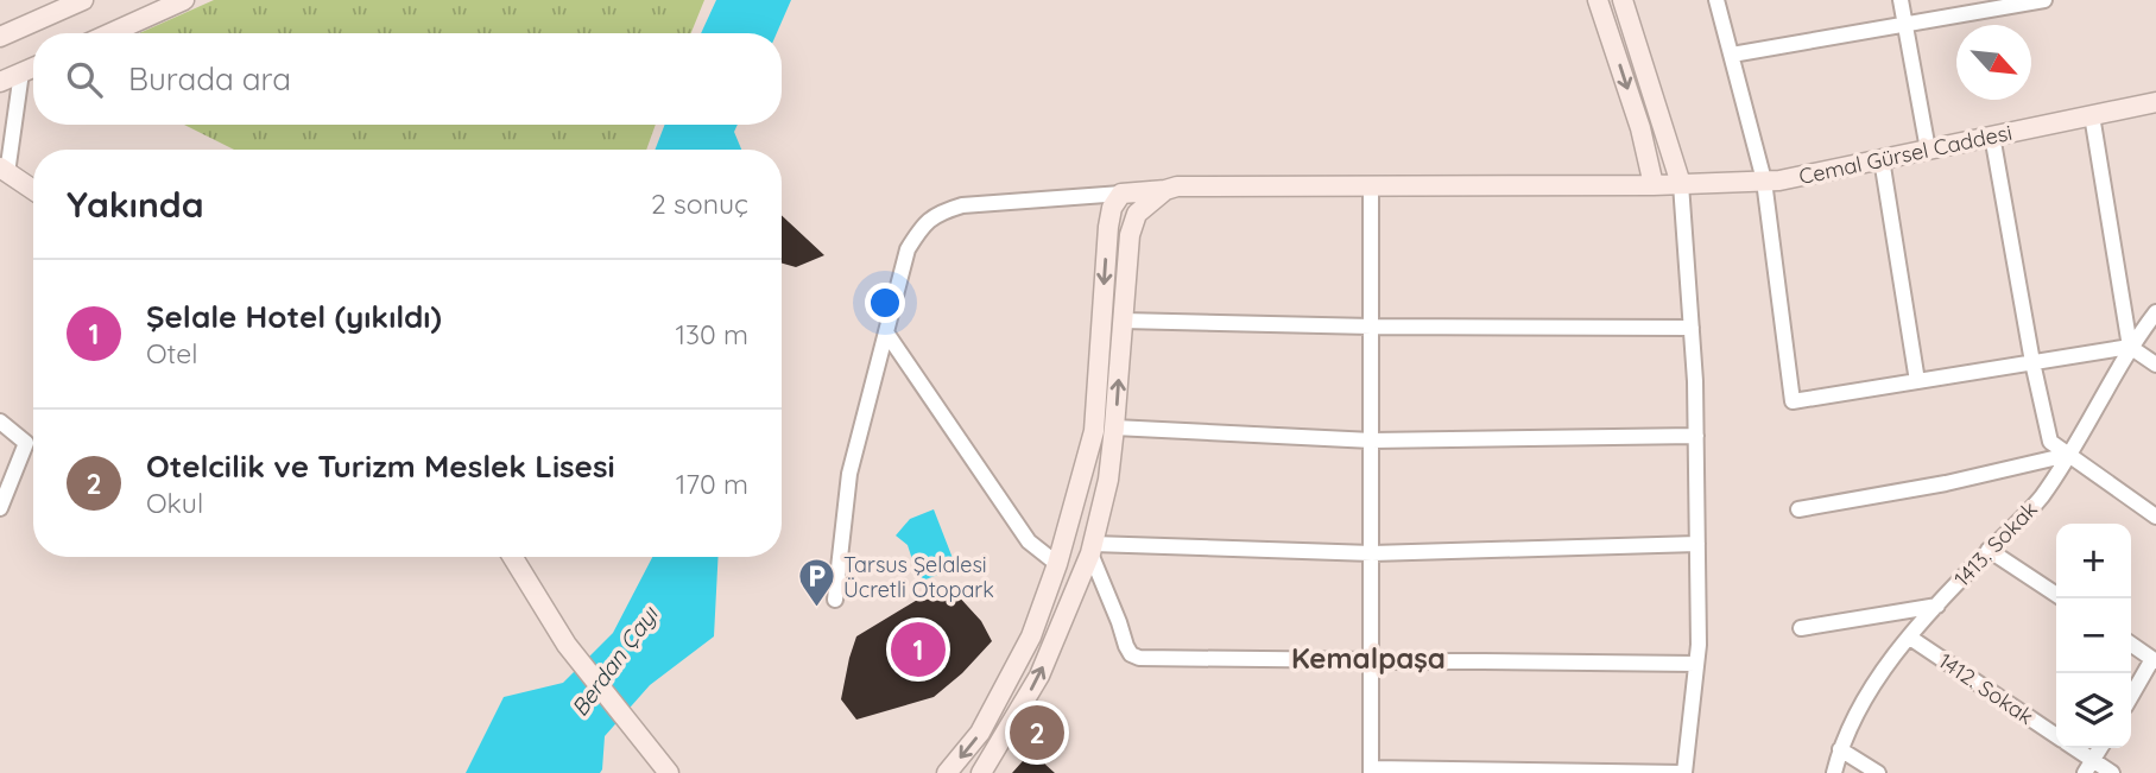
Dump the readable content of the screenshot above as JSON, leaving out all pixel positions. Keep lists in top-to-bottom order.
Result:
{
  "streets": {
    "street": ["Cemal Gürsel Caddesi", "1413. Sokak", "1412. Sokak"]
  },
  "crossings": [
    ["1413. Sokak", "1412. Sokak"]
  ],
  "districts": ["Kemalpaşa"],
  "water": ["Berdan Çayı"],
  "places": {
    "parking": ["Tarsus Şelalesi Ücretli Otopark"]
  },
  "north": "bottom right",
  "page": {
    "search": "Burada ara",
    "heading": ["Yakında", "2 sonuç"],
    "list": [
      {
        "mark": "1",
        "name": "Şelale Hotel (yıkıldı)",
        "note": "Otel",
        "value": "130 m"
      },
      {
        "mark": "2",
        "name": "Otelcilik ve Turizm Meslek Lisesi",
        "note": "Okul",
        "value": "170 m"
      }
    ],
    "map_buttons": ["+", "−"],
    "pins": ["1", "2"]
  }
}
